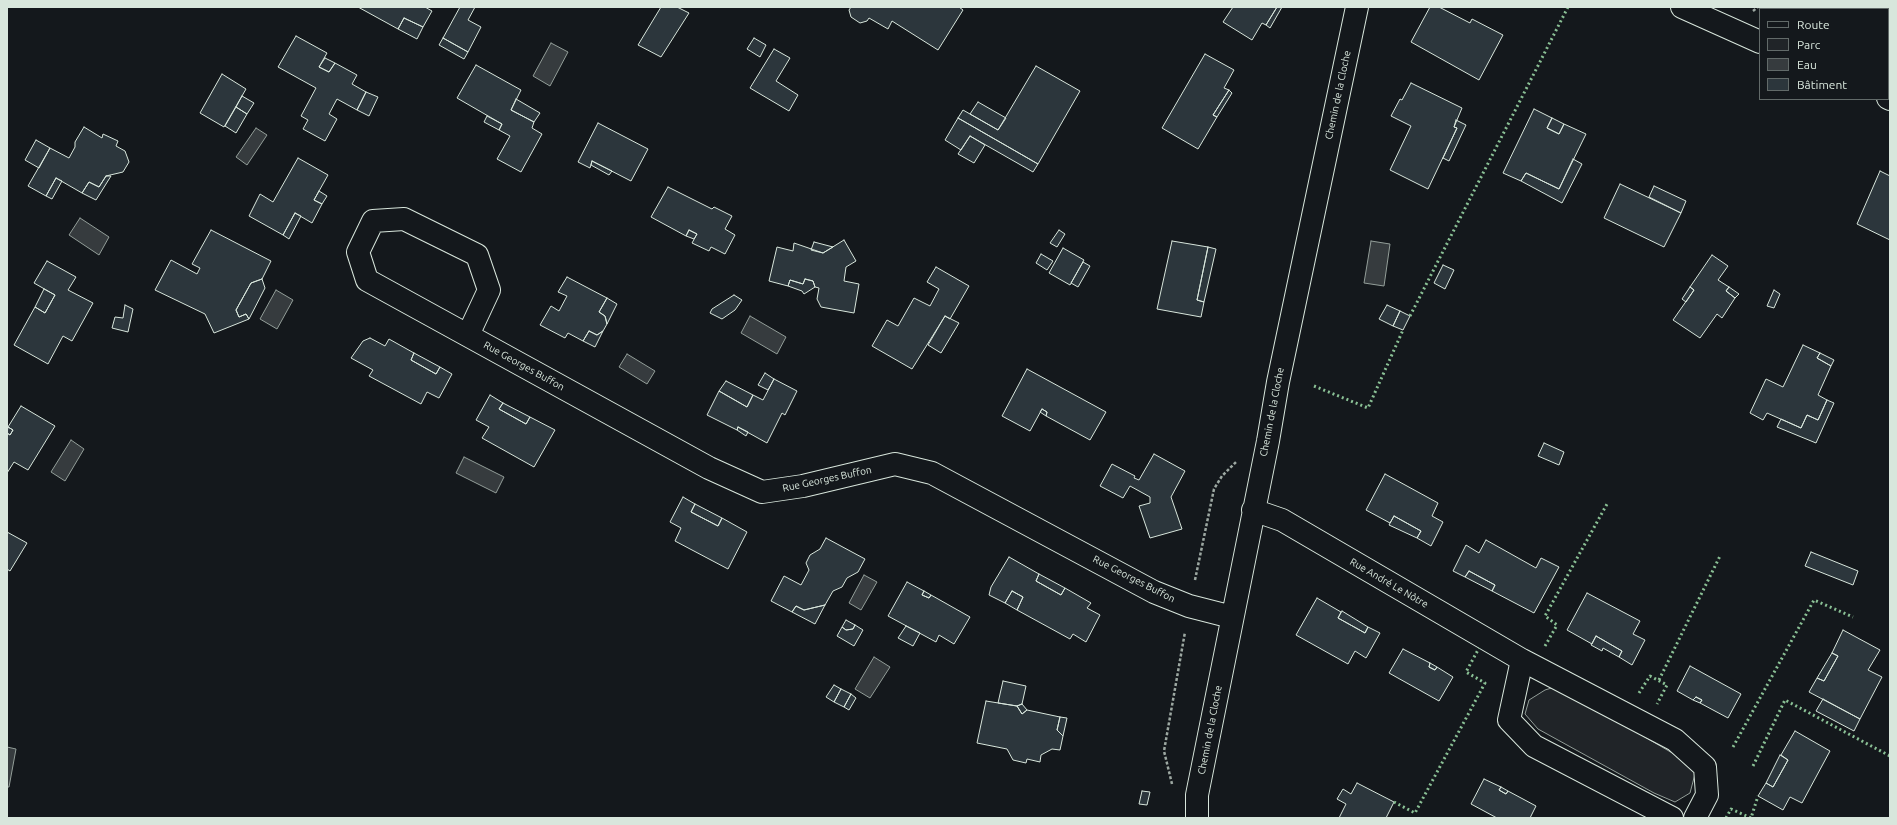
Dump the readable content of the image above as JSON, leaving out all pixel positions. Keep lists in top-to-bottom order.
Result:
{
  "streets": {
    "street": ["Chemin de la Cloche", "Rue Georges Buffon", "Rue André Le Nôtre"]
  },
  "crossings": [
    ["Chemin de la Cloche", "Rue Georges Buffon"],
    ["Chemin de la Cloche", "Rue André Le Nôtre"]
  ],
  "legend": [
    "Route",
    "Parc",
    "Eau",
    "Bâtiment"
  ]
}
